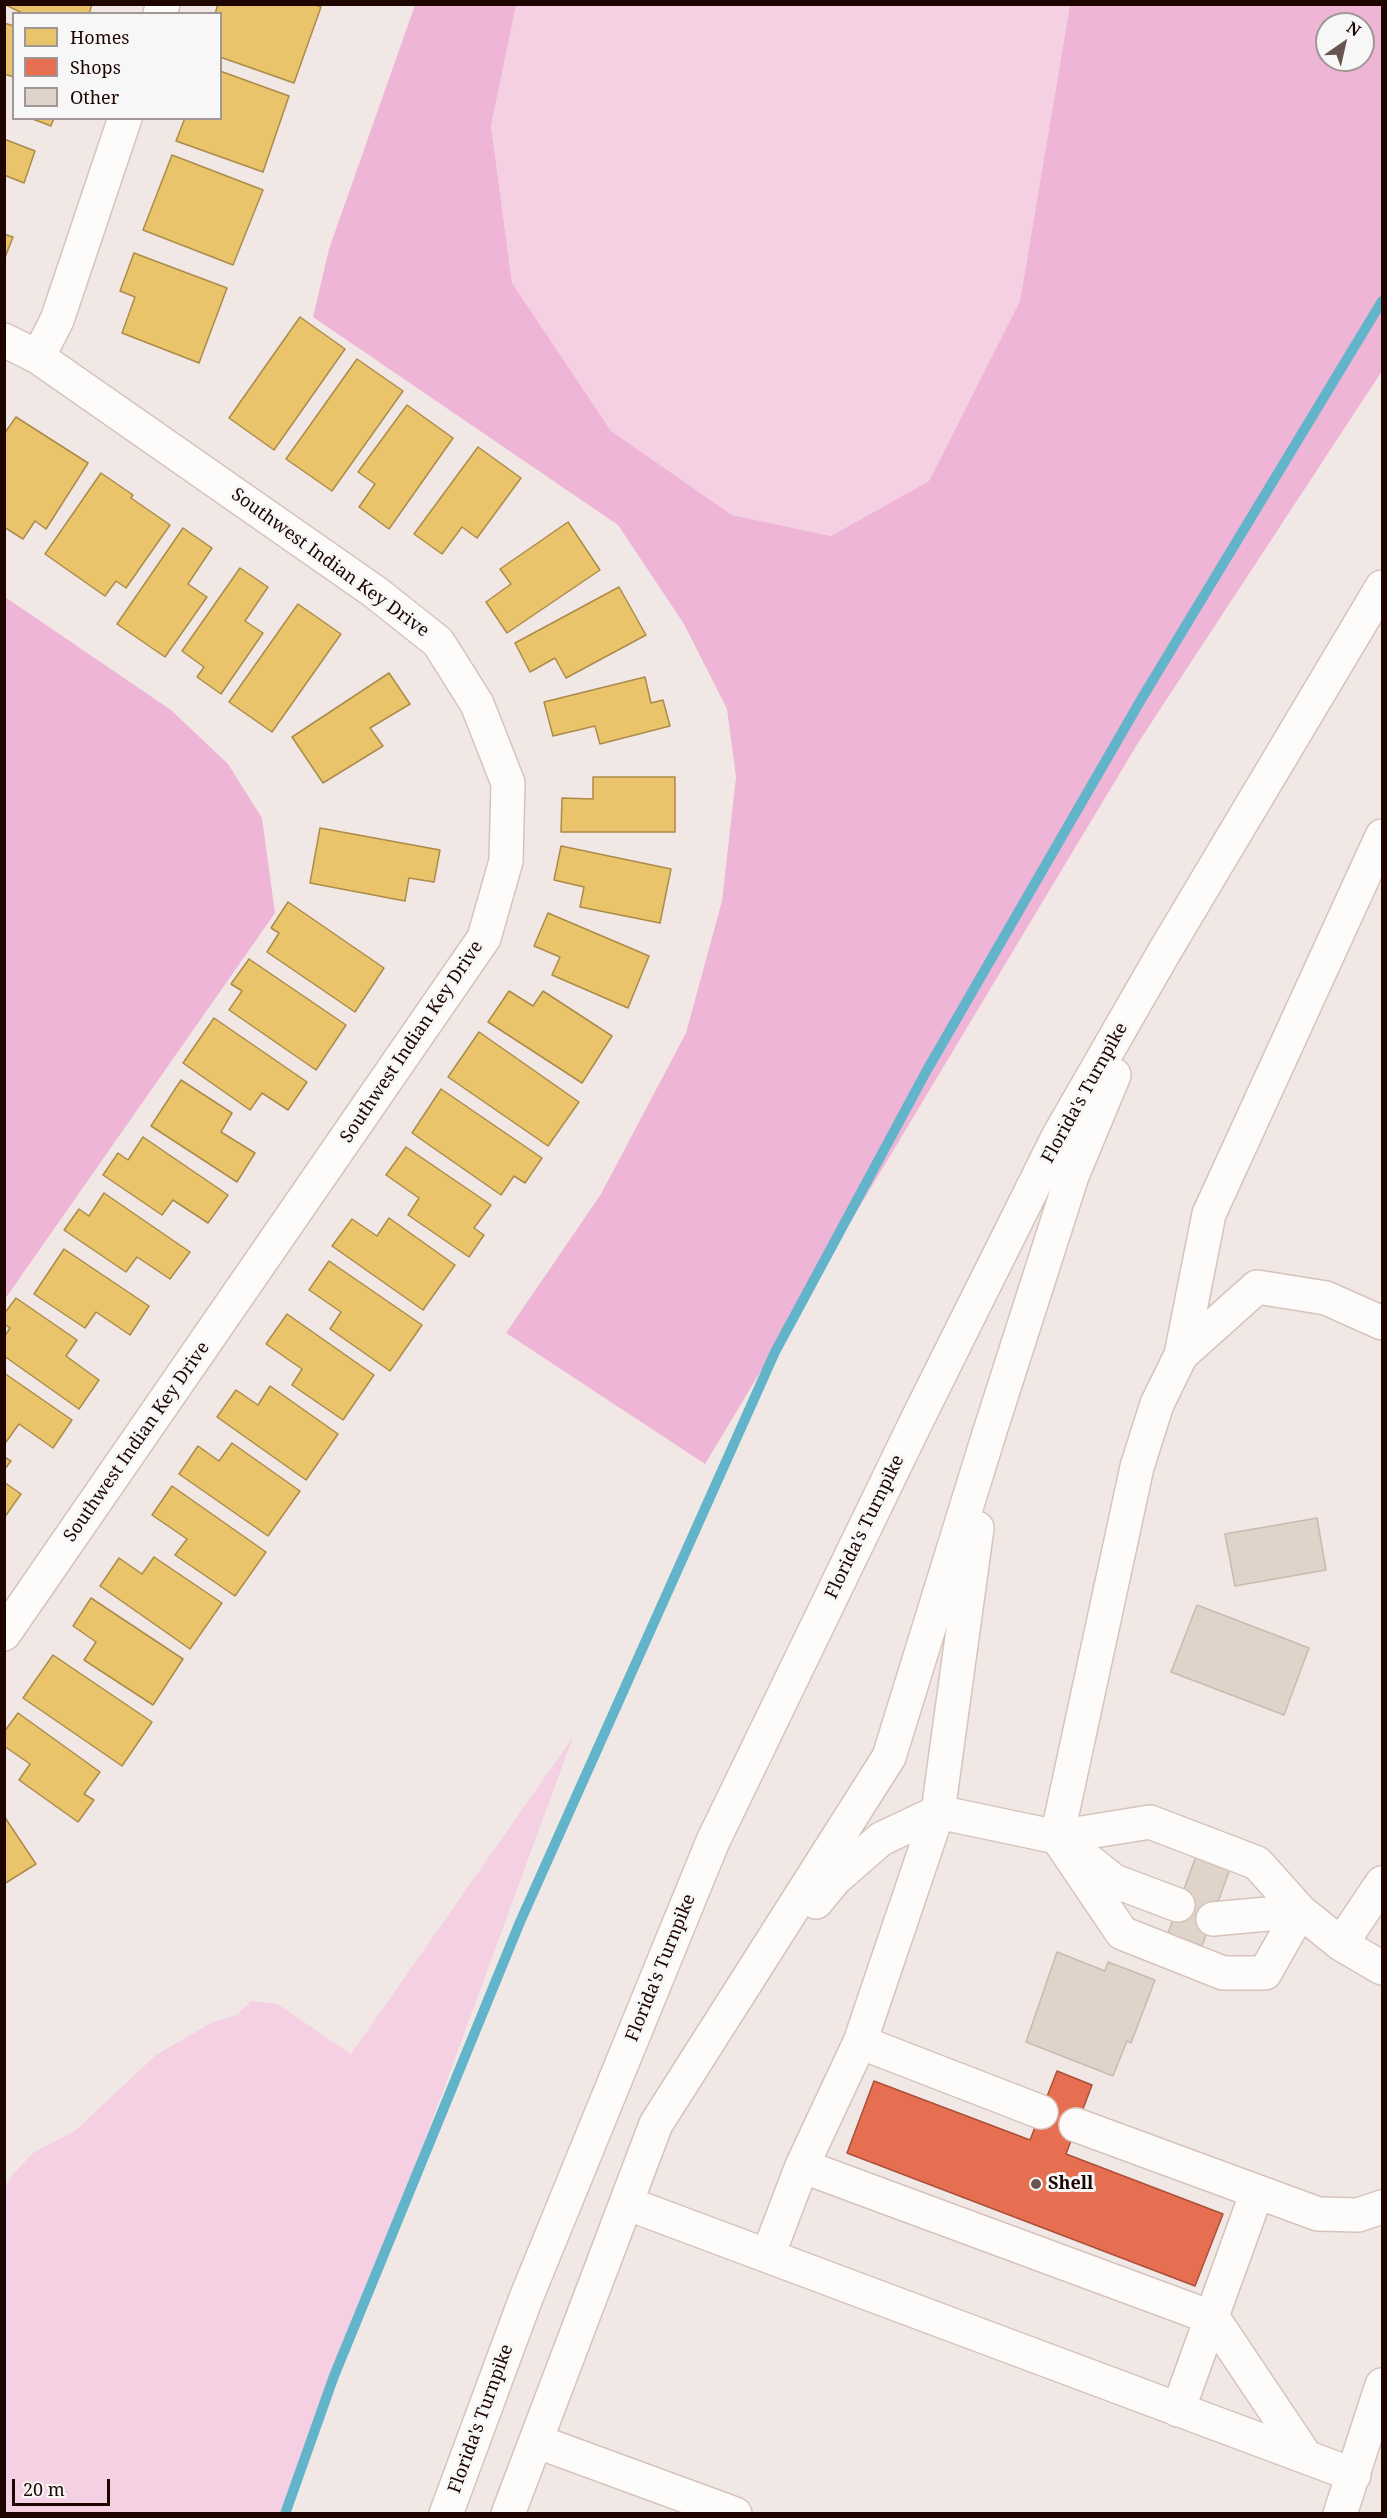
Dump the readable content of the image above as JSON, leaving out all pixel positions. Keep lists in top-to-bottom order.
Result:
{
  "streets": {
    "main road": ["Southwest Indian Key Drive", "Florida's Turnpike"]
  },
  "places": ["Shell"],
  "legend": ["Homes", "Shops", "Other"],
  "scale_bar": "20 m",
  "north": "top right"
}
